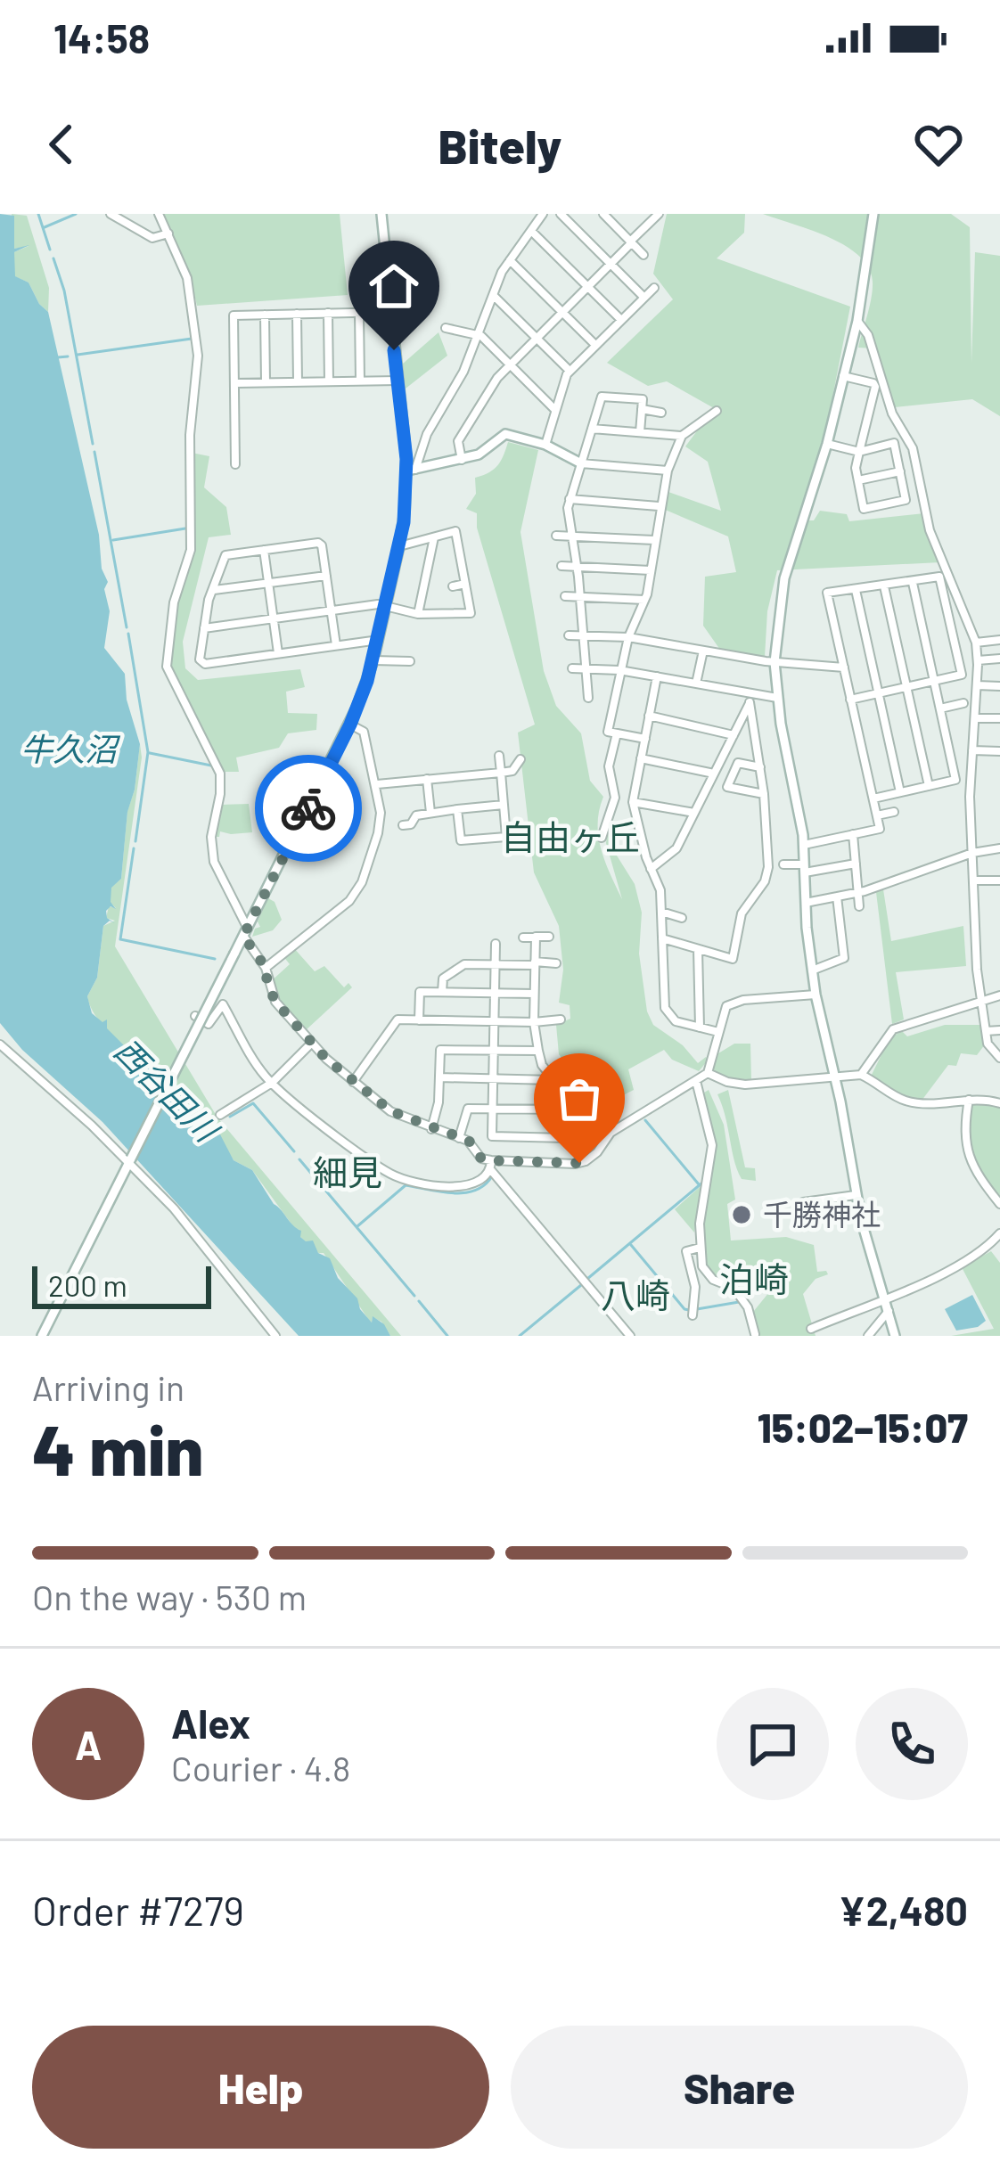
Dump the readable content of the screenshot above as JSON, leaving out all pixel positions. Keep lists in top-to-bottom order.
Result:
{
  "districts": [
    "自由ヶ丘",
    "細見",
    "泊崎",
    "八崎"
  ],
  "water": ["牛久沼", "西谷田川"],
  "places": ["千勝神社"],
  "scale_bar": "200 m",
  "page": {
    "status": "14:58",
    "header": "Bitely",
    "scale": "200 m",
    "heading": ["4 min", "Arriving in", "15:02–15:07"],
    "panel": [
      "Alex",
      "Courier · 4.8",
      "Order #7279",
      "¥2,480"
    ],
    "bar": "On the way · 530 m",
    "round": "A",
    "buttons": ["Help", "Share"]
  }
}
